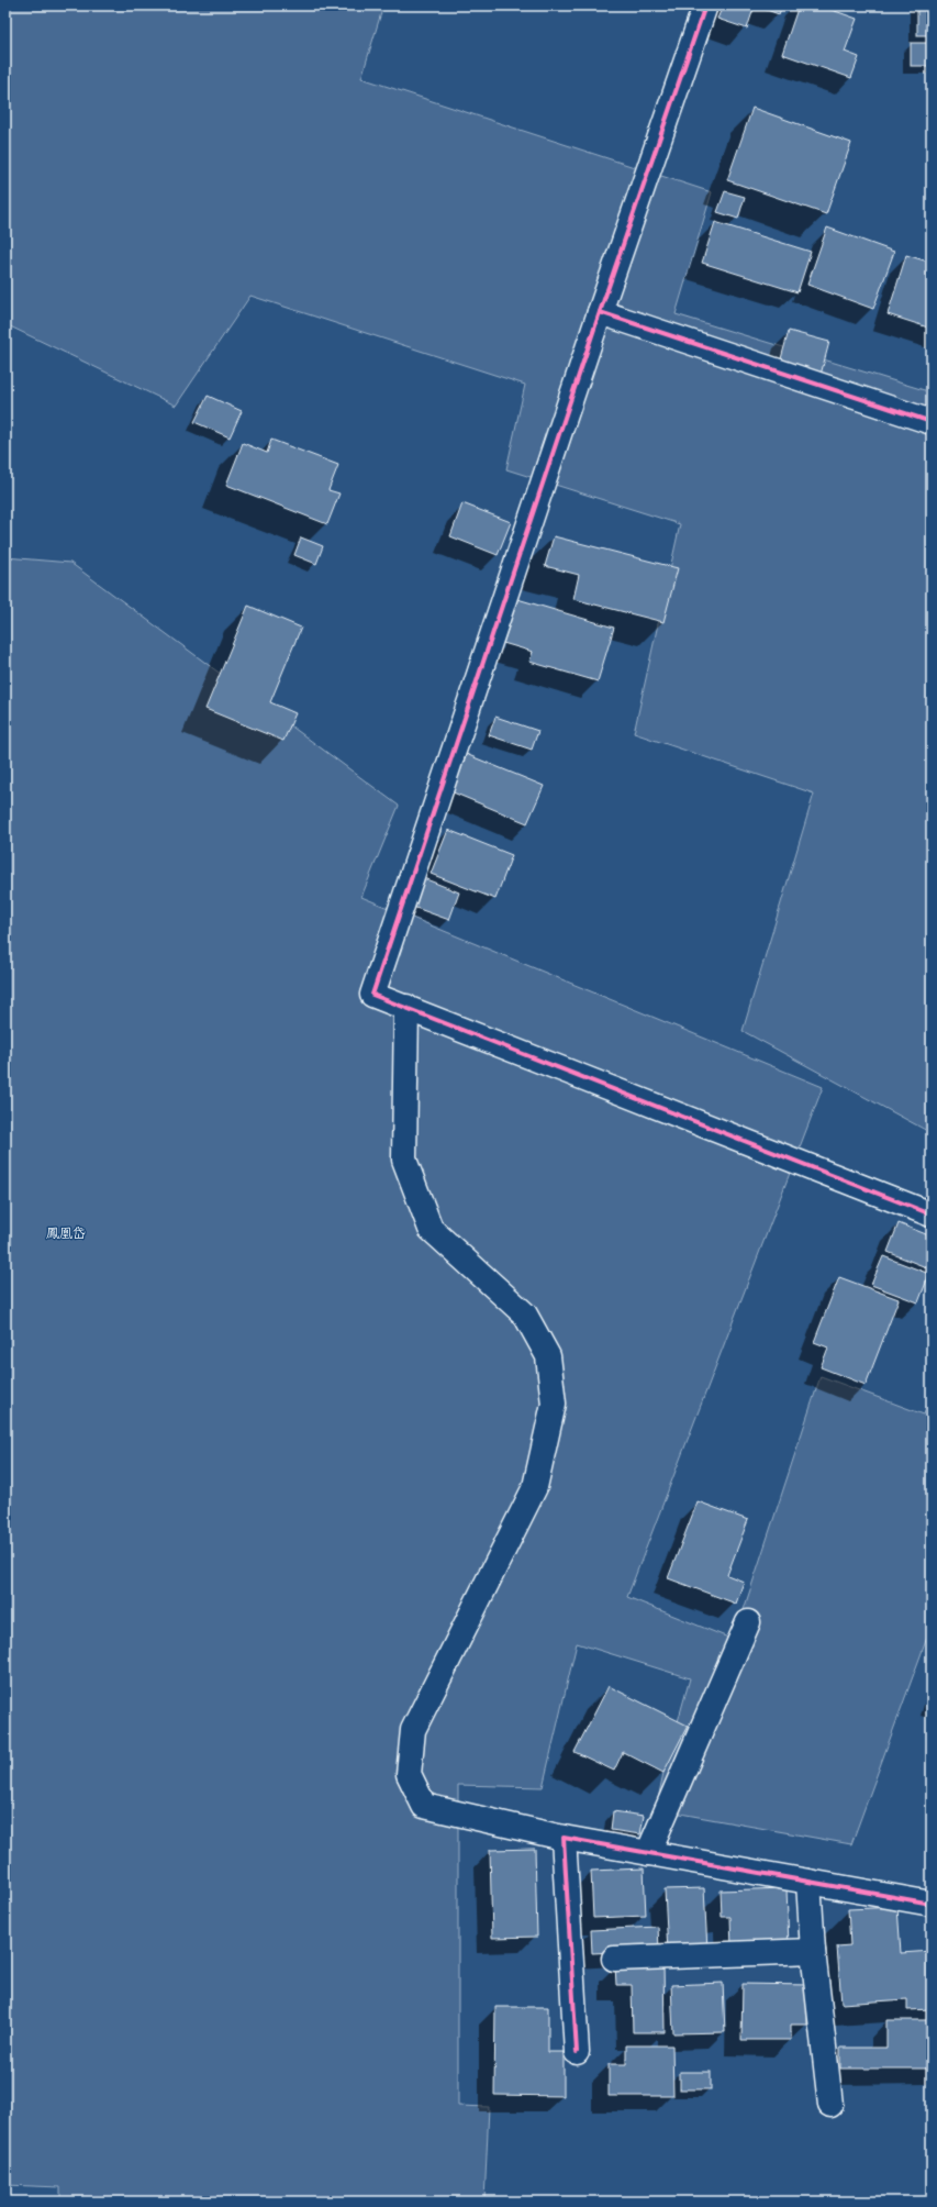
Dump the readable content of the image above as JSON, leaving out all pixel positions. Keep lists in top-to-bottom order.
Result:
{
  "districts": ["鳳凰岱"]
}
